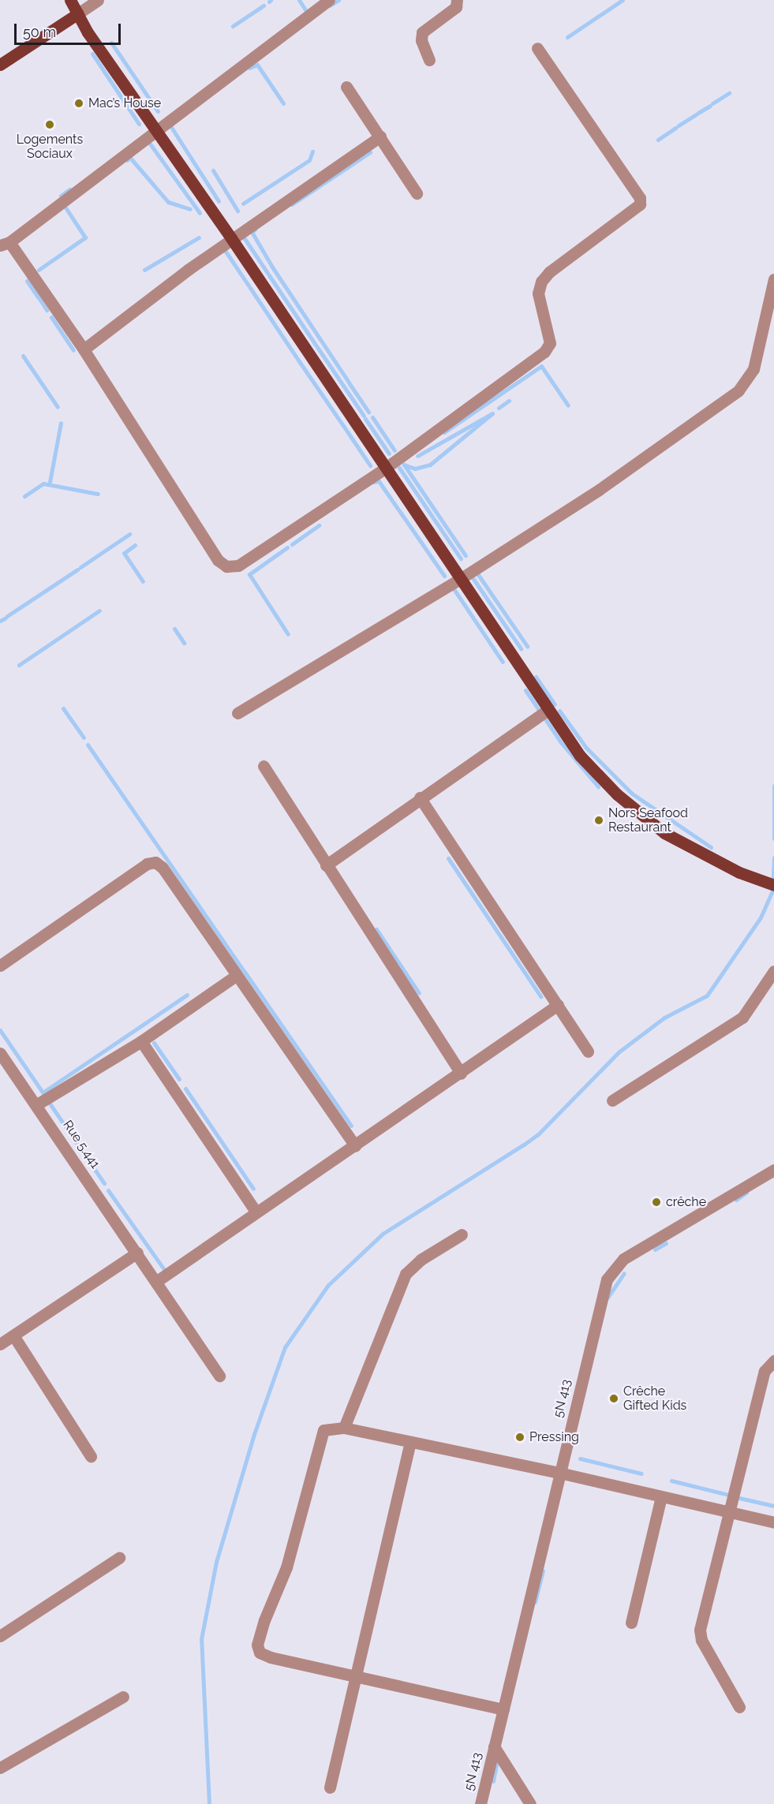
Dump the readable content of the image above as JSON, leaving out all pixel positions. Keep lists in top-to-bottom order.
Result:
{
  "streets": {
    "street": ["Rue 5.441", "5N 413"]
  },
  "places": [
    "Mac’s House",
    "Logements Sociaux",
    "Nors Seafood Restaurant",
    "crêche",
    "Crêche Gifted Kids",
    "Pressing"
  ],
  "scale_bar": "50 m"
}
